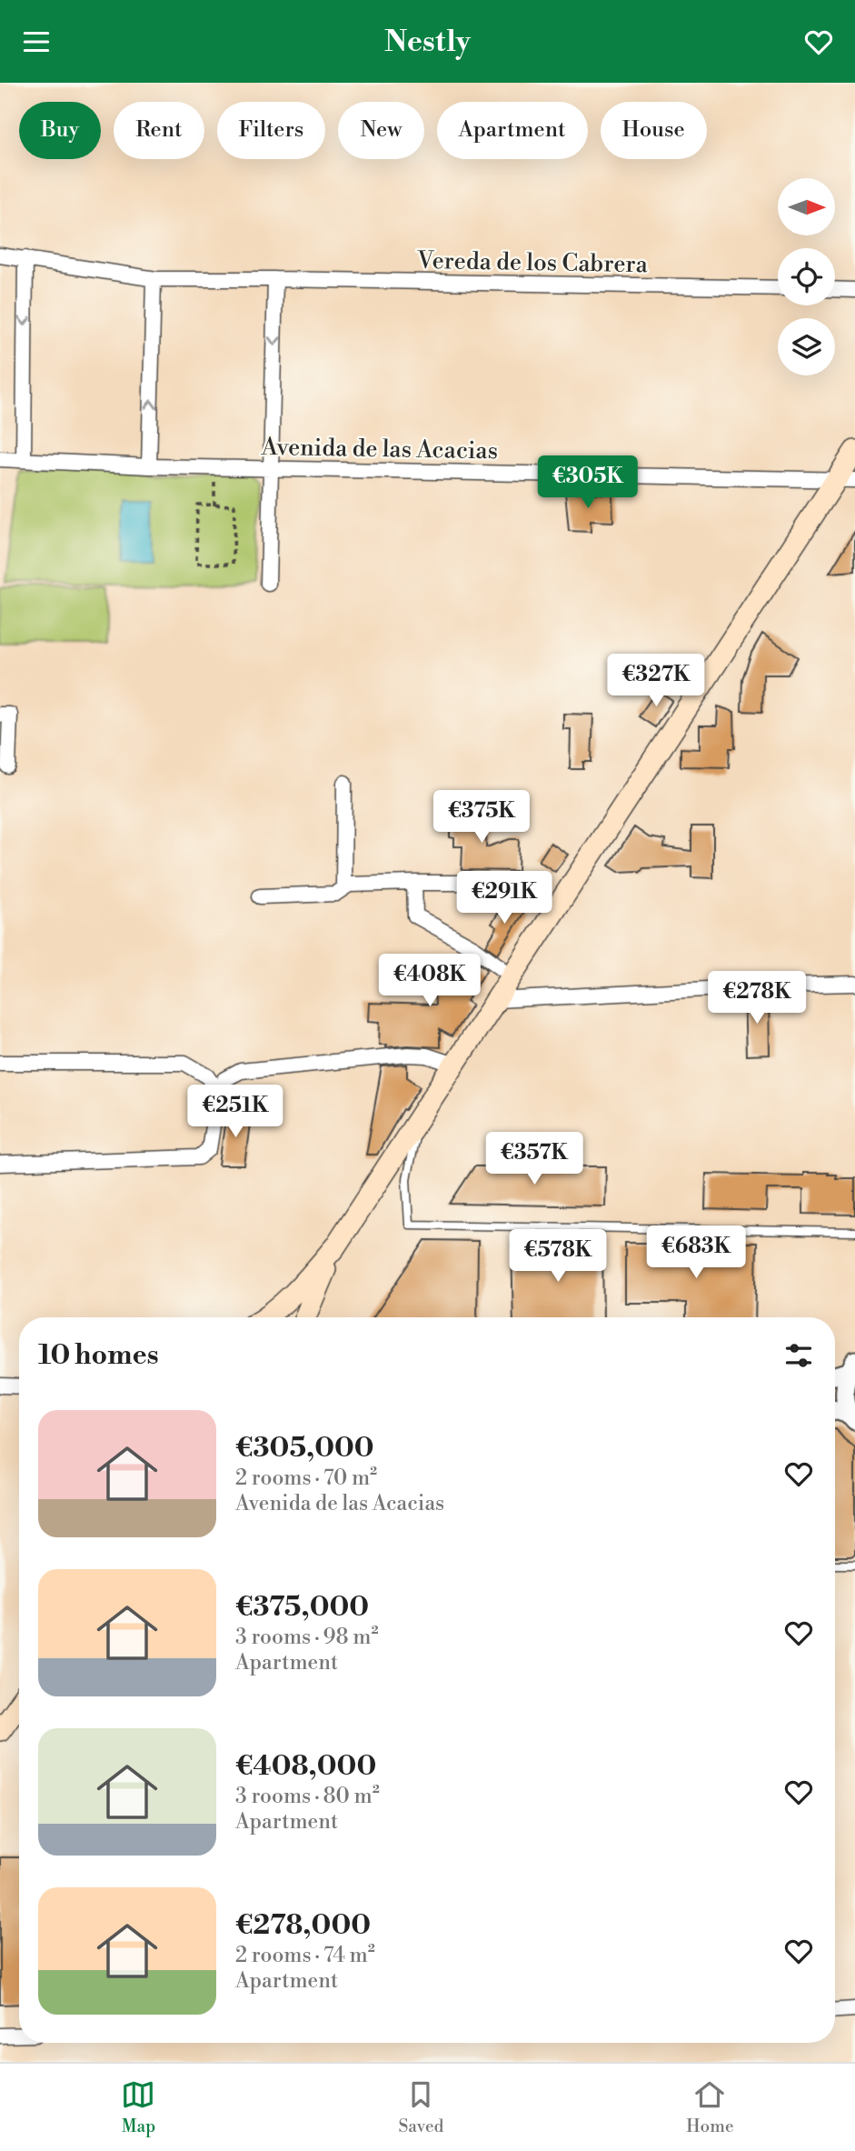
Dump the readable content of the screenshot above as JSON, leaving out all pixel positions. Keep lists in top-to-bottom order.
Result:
{
  "streets": {
    "street": ["Vereda de los Cabrera", "Avenida de las Acacias"]
  },
  "north": "right",
  "page": {
    "header": "Nestly",
    "chip": [
      "Buy",
      "Rent",
      "Filters",
      "New",
      "Apartment",
      "House"
    ],
    "price": [
      "€305K",
      "€327K",
      "€375K",
      "€291K",
      "€408K",
      "€278K",
      "€251K",
      "€357K",
      "€683K",
      "€578K"
    ],
    "heading": "10 homes",
    "list": [
      {
        "name": "€305,000",
        "note": "2 rooms · 70 m² · Avenida de las Acacias"
      },
      {
        "name": "€375,000",
        "note": "3 rooms · 98 m² · Apartment"
      },
      {
        "name": "€408,000",
        "note": "3 rooms · 80 m² · Apartment"
      },
      {
        "name": "€278,000",
        "note": "2 rooms · 74 m² · Apartment"
      }
    ],
    "tabs": ["Map", "Saved", "Home"]
  }
}
